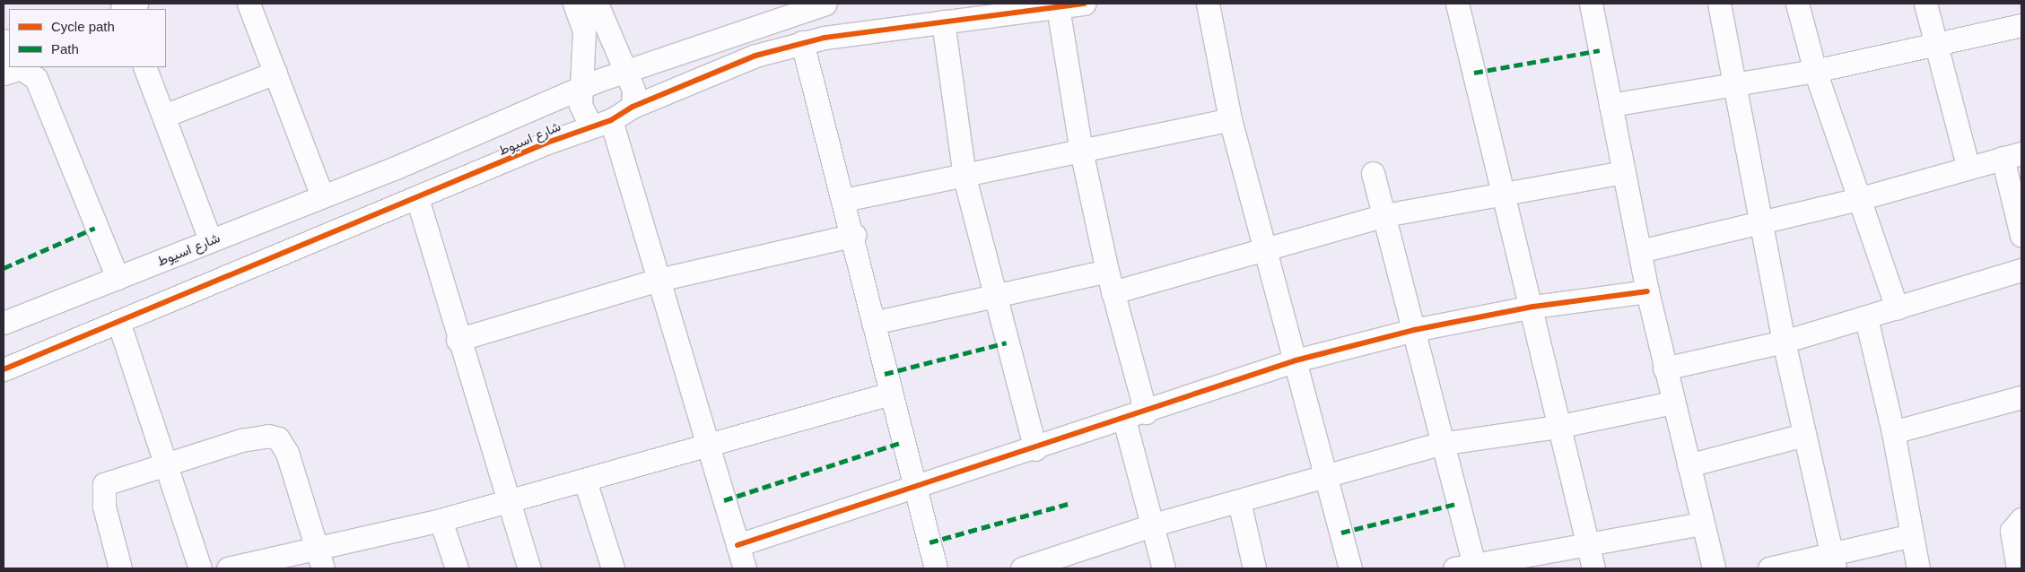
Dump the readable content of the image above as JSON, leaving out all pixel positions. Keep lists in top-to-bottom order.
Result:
{
  "streets": {
    "street": ["شارع اسيوط"]
  },
  "legend": ["Cycle path", "Path"]
}
